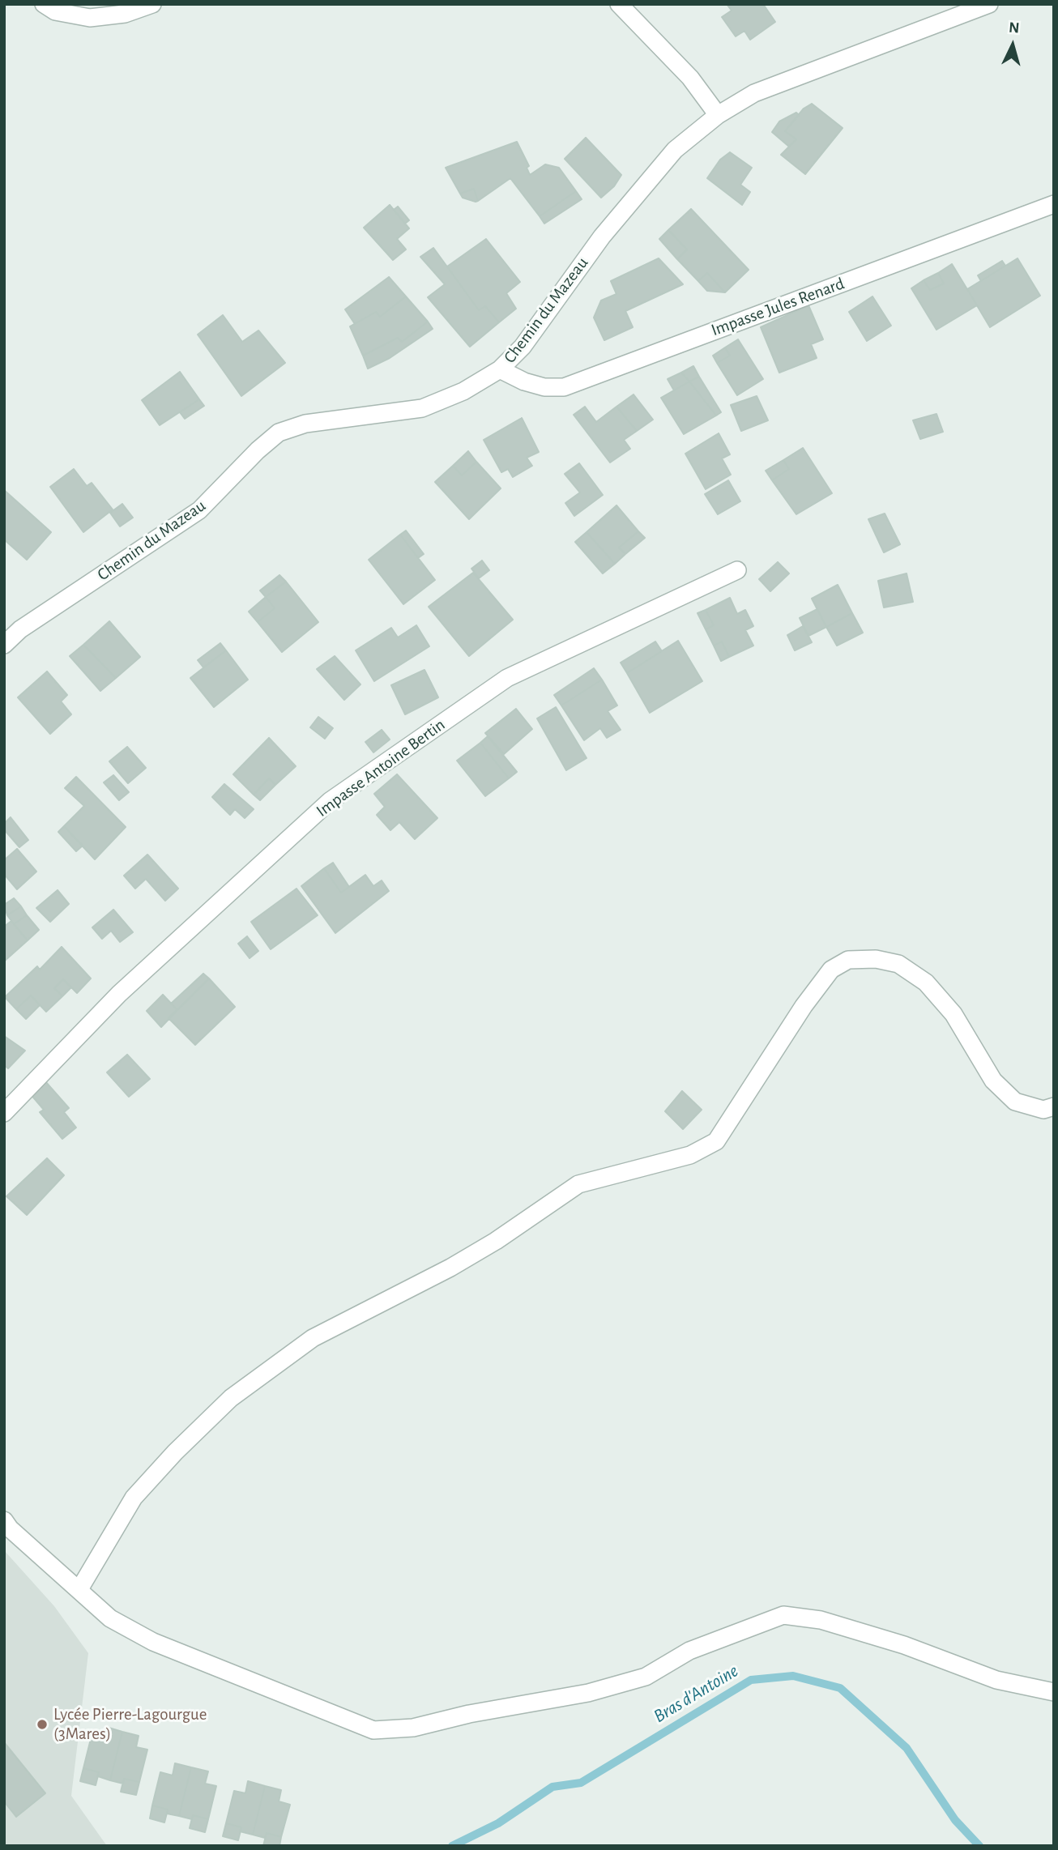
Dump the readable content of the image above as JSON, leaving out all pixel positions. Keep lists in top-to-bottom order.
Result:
{
  "streets": {
    "street": ["Impasse Jules Renard", "Chemin du Mazeau", "Impasse Antoine Bertin"]
  },
  "crossings": [
    ["Impasse Jules Renard", "Chemin du Mazeau"]
  ],
  "water": ["Bras d'Antoine"],
  "places": ["Lycée Pierre-Lagourgue (3Mares)"],
  "north": "top"
}
